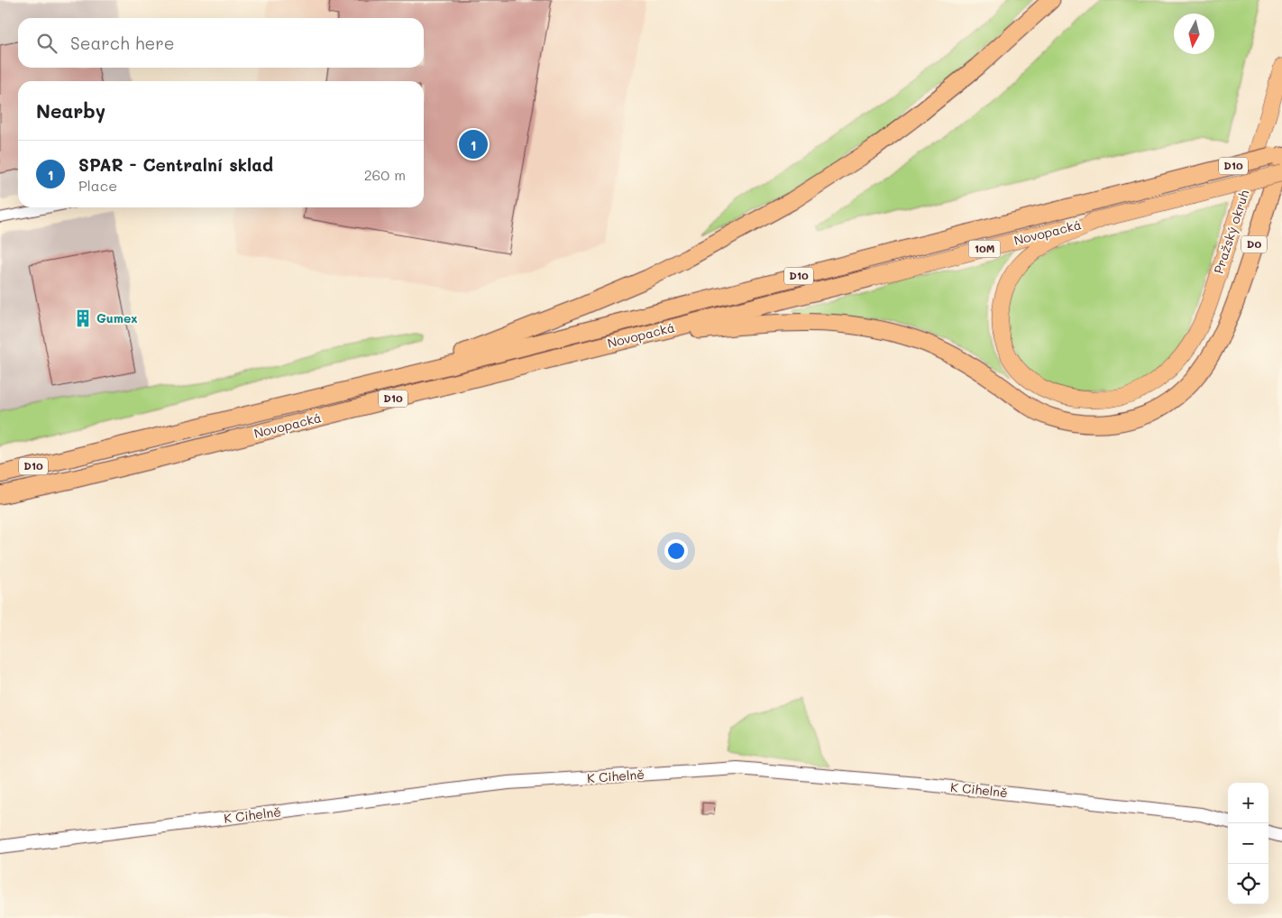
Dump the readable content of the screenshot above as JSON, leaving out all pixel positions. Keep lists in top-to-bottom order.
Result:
{
  "streets": {
    "highway": [
      "D10",
      "Pražský okruh",
      "Novopacká",
      "D0",
      "10M"
    ],
    "street": ["K Cihelně"]
  },
  "crossings": [
    ["Pražský okruh", "Novopacká"]
  ],
  "places": {
    "building": ["Gumex"]
  },
  "north": "bottom",
  "page": {
    "search": "Search here",
    "heading": "Nearby",
    "pins": "1",
    "list": [
      {
        "mark": "1",
        "name": "SPAR - Centralní sklad",
        "note": "Place",
        "value": "260 m"
      }
    ],
    "map_buttons": ["+", "−"]
  }
}
